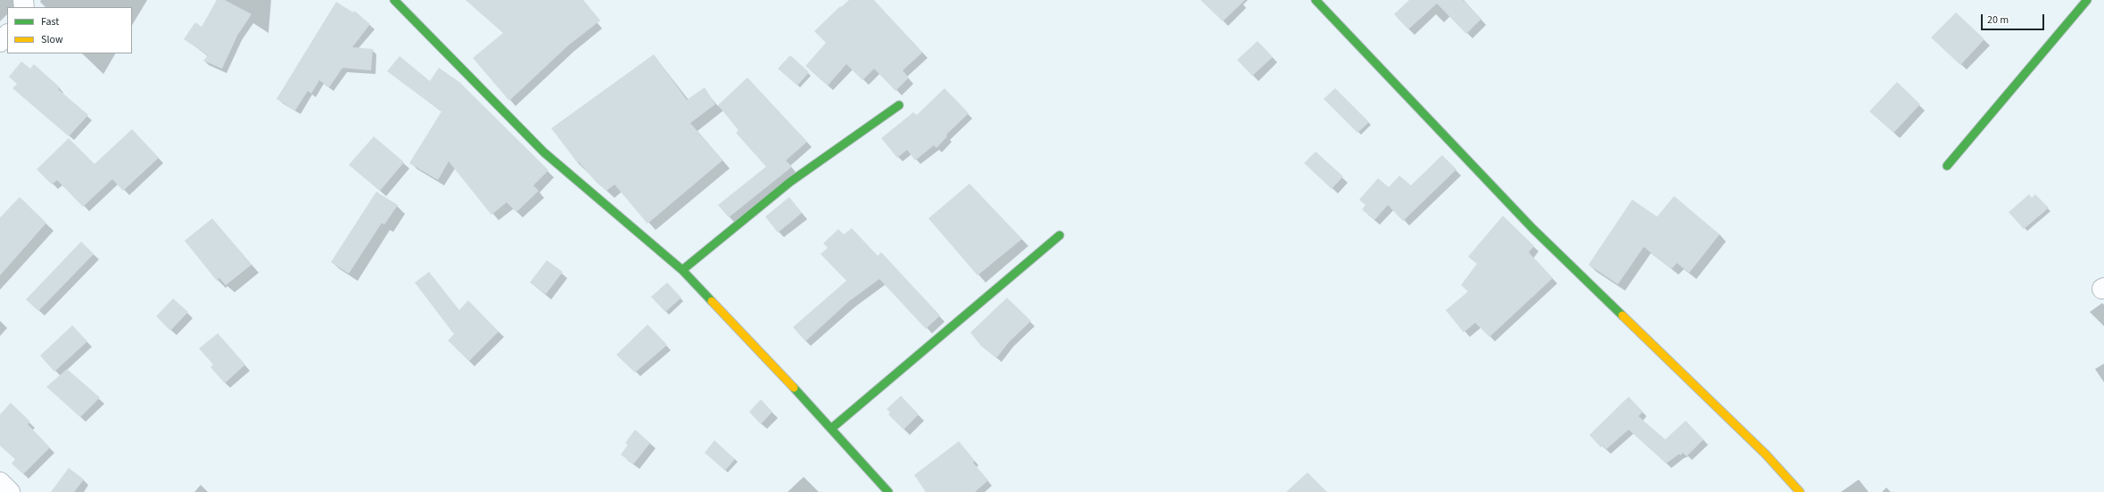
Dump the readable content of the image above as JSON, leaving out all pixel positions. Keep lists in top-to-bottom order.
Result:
{
  "legend": ["Fast", "Slow"],
  "scale_bar": "20 m"
}
